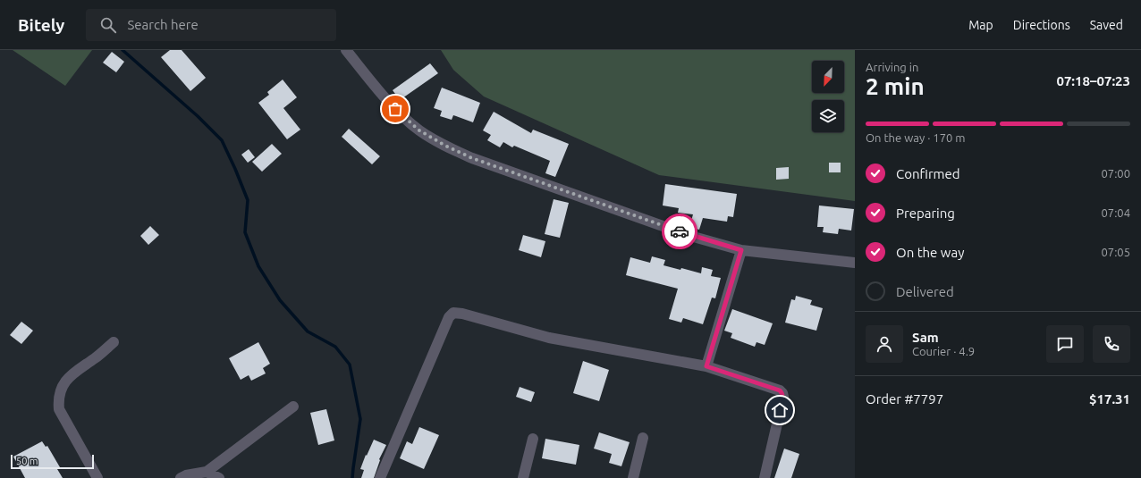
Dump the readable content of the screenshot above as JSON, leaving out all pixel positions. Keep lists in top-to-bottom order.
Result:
{
  "scale_bar": "50 m",
  "north": "bottom left",
  "page": {
    "header": "Bitely",
    "search": "Search here",
    "nav": ["Map", "Directions", "Saved"],
    "heading": ["2 min", "Arriving in", "07:18–07:23"],
    "panel": [
      "Sam",
      "Courier · 4.9",
      "Order #7797",
      "$17.31"
    ],
    "bar": "On the way · 170 m",
    "list": [
      ["Confirmed", "07:00"],
      ["Preparing", "07:04"],
      ["On the way", "07:05"],
      "Delivered"
    ],
    "scale": "50 m"
  }
}
